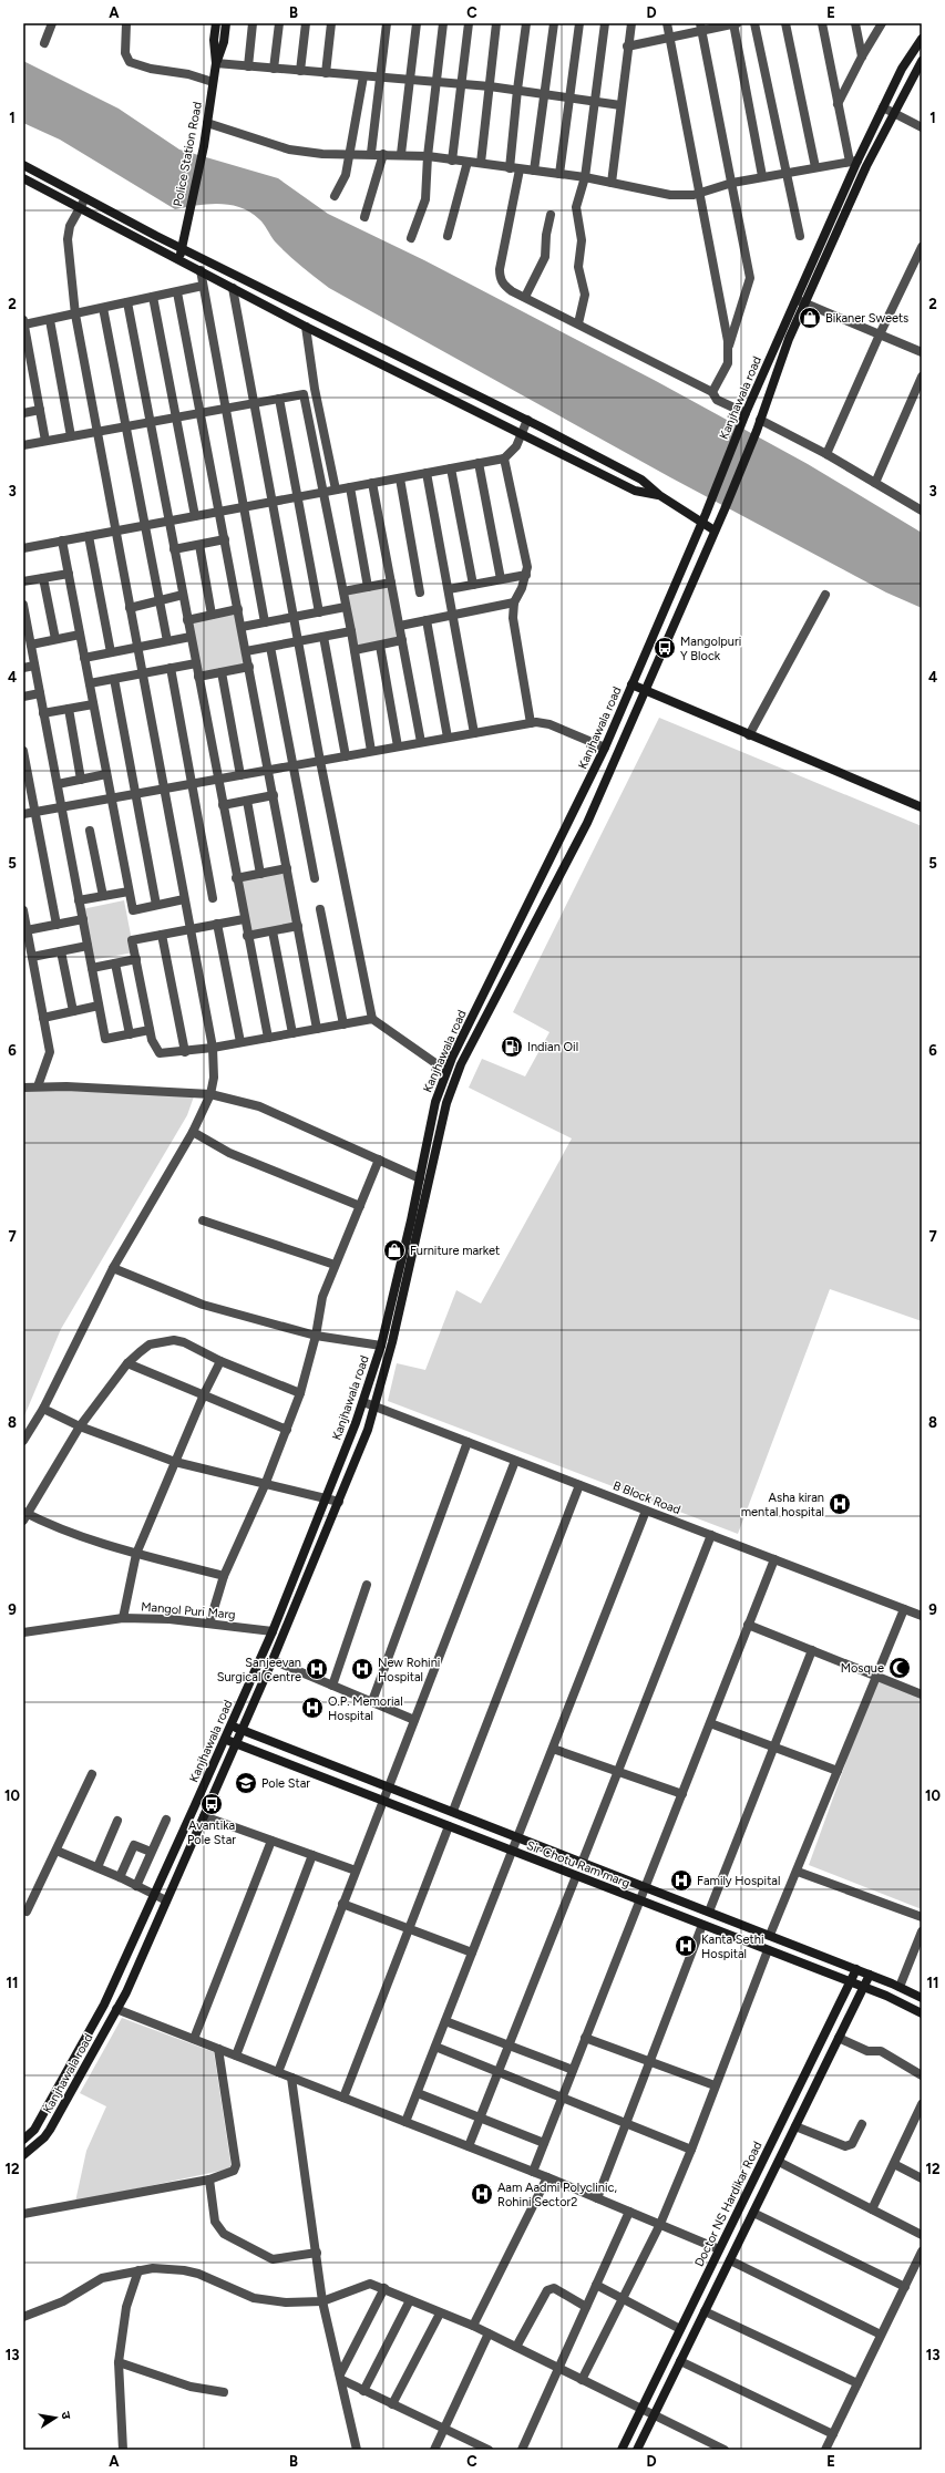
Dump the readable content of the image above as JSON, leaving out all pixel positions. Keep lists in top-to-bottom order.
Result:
{
  "streets": {
    "street": [
      "Police Station Road",
      "Kanjhawala road",
      "B Block Road",
      "Mangol Puri Marg",
      "Sir Chotu Ram marg",
      "Doctor NS Hardikar Road"
    ]
  },
  "crossings": [
    ["Kanjhawala road", "B Block Road"],
    ["Kanjhawala road", "Mangol Puri Marg"],
    ["Kanjhawala road", "Sir Chotu Ram marg"],
    ["Sir Chotu Ram marg", "Doctor NS Hardikar Road"]
  ],
  "places": {
    "shop": ["Bikaner Sweets", "Furniture market"],
    "bus stop": ["Mangolpuri Y Block", "Avantika Pole Star"],
    "fuel station": ["Indian Oil"],
    "hospital": [
      "Asha kiran mental hospital",
      "Sanjeevan Surgical Centre",
      "New Rohini Hospital",
      "O.P. Memorial Hospital",
      "Family Hospital",
      "Kanta Sethi Hospital",
      "Aam Aadmi Polyclinic, Rohini Sector2"
    ],
    "mosque": ["Mosque"],
    "school or university": ["Pole Star"]
  },
  "north": "right",
  "grid": {
    "columns": [
      "A",
      "B",
      "C",
      "D",
      "E"
    ],
    "rows": [
      "1",
      "2",
      "3",
      "4",
      "5",
      "6",
      "7",
      "8",
      "9",
      "10",
      "11",
      "12",
      "13"
    ]
  }
}
